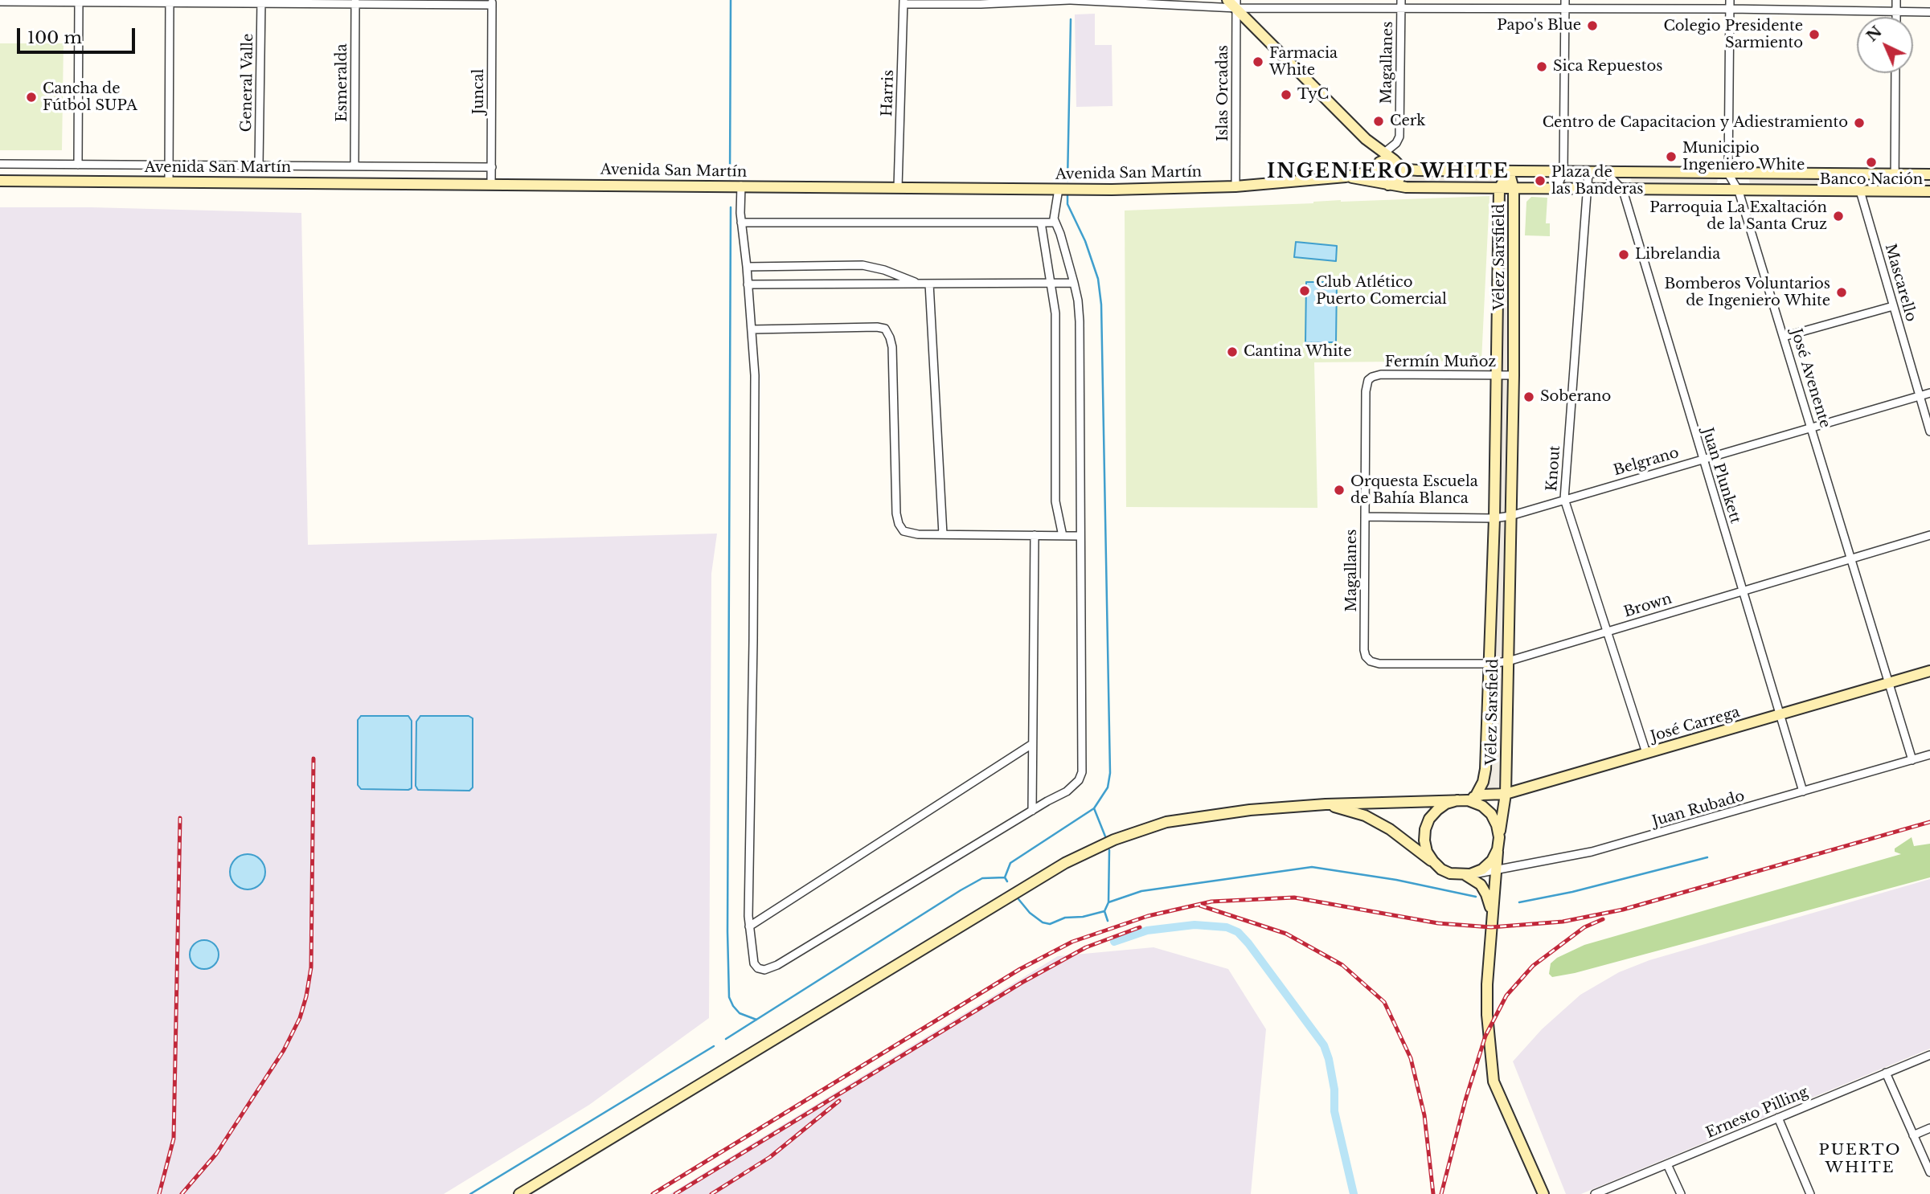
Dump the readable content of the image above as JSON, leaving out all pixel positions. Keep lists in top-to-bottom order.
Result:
{
  "streets": {
    "main road": ["Avenida San Martín", "Vélez Sarsfield", "José Carrega"],
    "street": [
      "Magallanes",
      "General Valle",
      "Esmeralda",
      "Juncal",
      "Harris",
      "Islas Orcadas",
      "Mascarello",
      "Fermín Muñoz",
      "José Avenente",
      "Belgrano",
      "Knout",
      "Juan Plunkett",
      "Brown",
      "Juan Rubado",
      "Ernesto Pilling"
    ]
  },
  "crossings": [
    ["Magallanes", "Fermín Muñoz"],
    ["Magallanes", "Belgrano"],
    ["Magallanes", "Brown"],
    ["General Valle", "Avenida San Martín"],
    ["Esmeralda", "Avenida San Martín"],
    ["Juncal", "Avenida San Martín"],
    ["Harris", "Avenida San Martín"],
    ["Islas Orcadas", "Avenida San Martín"],
    ["Avenida San Martín", "Vélez Sarsfield"],
    ["Avenida San Martín", "Mascarello"],
    ["Avenida San Martín", "José Avenente"],
    ["Avenida San Martín", "Knout"],
    ["Avenida San Martín", "Juan Plunkett"],
    ["Vélez Sarsfield", "Fermín Muñoz"],
    ["Vélez Sarsfield", "Belgrano"],
    ["Vélez Sarsfield", "Brown"],
    ["Vélez Sarsfield", "José Carrega"],
    ["Vélez Sarsfield", "Juan Rubado"],
    ["Mascarello", "Belgrano"],
    ["José Avenente", "Belgrano"],
    ["José Avenente", "Brown"],
    ["José Avenente", "José Carrega"],
    ["José Avenente", "Juan Rubado"],
    ["Belgrano", "Knout"],
    ["Belgrano", "Juan Plunkett"],
    ["Knout", "Brown"],
    ["Knout", "José Carrega"],
    ["Juan Plunkett", "Brown"],
    ["Juan Plunkett", "José Carrega"],
    ["Juan Plunkett", "Juan Rubado"],
    ["José Carrega", "Juan Rubado"]
  ],
  "districts": ["INGENIERO WHITE", "PUERTO WHITE"],
  "places": [
    "Papo's Blue",
    "Colegio Presidente Sarmiento",
    "Farmacia White",
    "Sica Repuestos",
    "TyC",
    "Cancha de Fútbol SUPA",
    "Cerk",
    "Centro de Capacitacion y Adiestramiento",
    "Municipio Ingeniero White",
    "Banco Nación",
    "Plaza de las Banderas",
    "Parroquia La Exaltación de la Santa Cruz",
    "Librelandia",
    "Club Atlético Puerto Comercial",
    "Bomberos Voluntarios de Ingeniero White",
    "Cantina White",
    "Soberano",
    "Orquesta Escuela de Bahía Blanca"
  ],
  "scale_bar": "100 m",
  "north": "top left"
}
